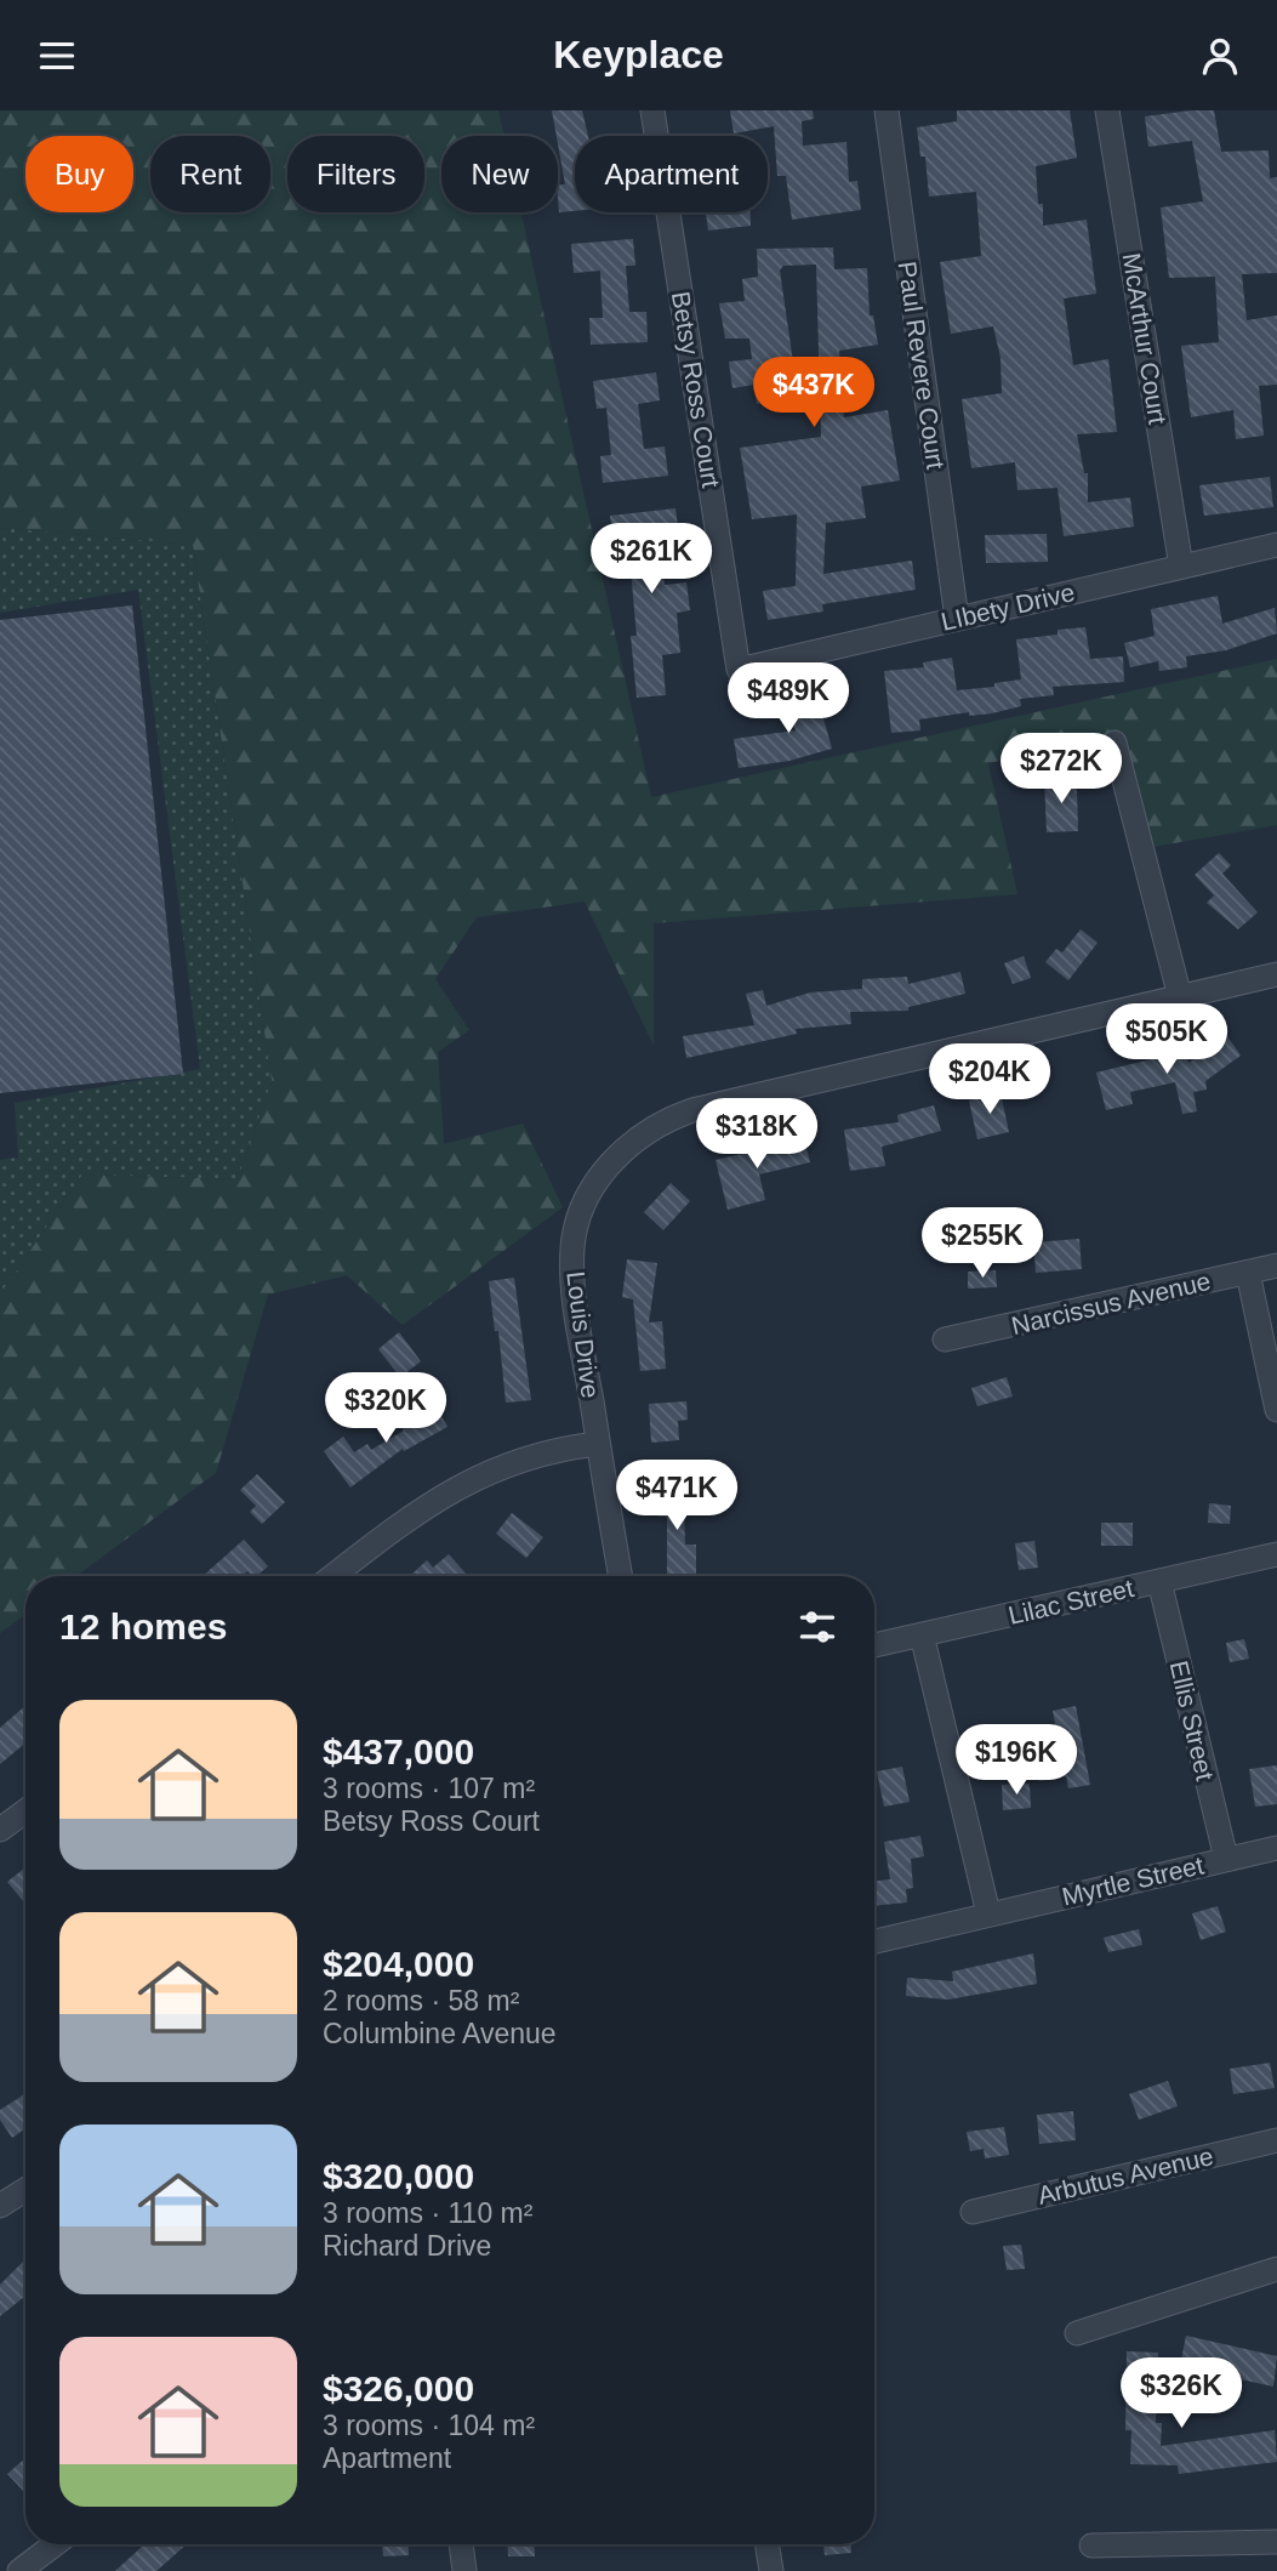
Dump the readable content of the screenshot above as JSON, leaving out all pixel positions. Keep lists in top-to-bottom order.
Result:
{
  "streets": {
    "street": [
      "McArthur Court",
      "Paul Revere Court",
      "Betsy Ross Court",
      "LIbety Drive",
      "Narcissus Avenue",
      "Louis Drive",
      "Lilac Street",
      "Ellis Street",
      "Myrtle Street",
      "Arbutus Avenue"
    ]
  },
  "crossings": [
    ["McArthur Court", "LIbety Drive"],
    ["Paul Revere Court", "LIbety Drive"],
    ["Betsy Ross Court", "LIbety Drive"],
    ["Lilac Street", "Ellis Street"],
    ["Ellis Street", "Myrtle Street"]
  ],
  "page": {
    "header": "Keyplace",
    "chip": [
      "Buy",
      "Rent",
      "Filters",
      "New",
      "Apartment"
    ],
    "price": [
      "$437K",
      "$261K",
      "$489K",
      "$272K",
      "$505K",
      "$204K",
      "$318K",
      "$255K",
      "$320K",
      "$471K",
      "$196K",
      "$326K"
    ],
    "heading": "12 homes",
    "list": [
      {
        "name": "$437,000",
        "note": "3 rooms · 107 m² · Betsy Ross Court"
      },
      {
        "name": "$204,000",
        "note": "2 rooms · 58 m² · Columbine Avenue"
      },
      {
        "name": "$320,000",
        "note": "3 rooms · 110 m² · Richard Drive"
      },
      {
        "name": "$326,000",
        "note": "3 rooms · 104 m² · Apartment"
      }
    ]
  }
}
